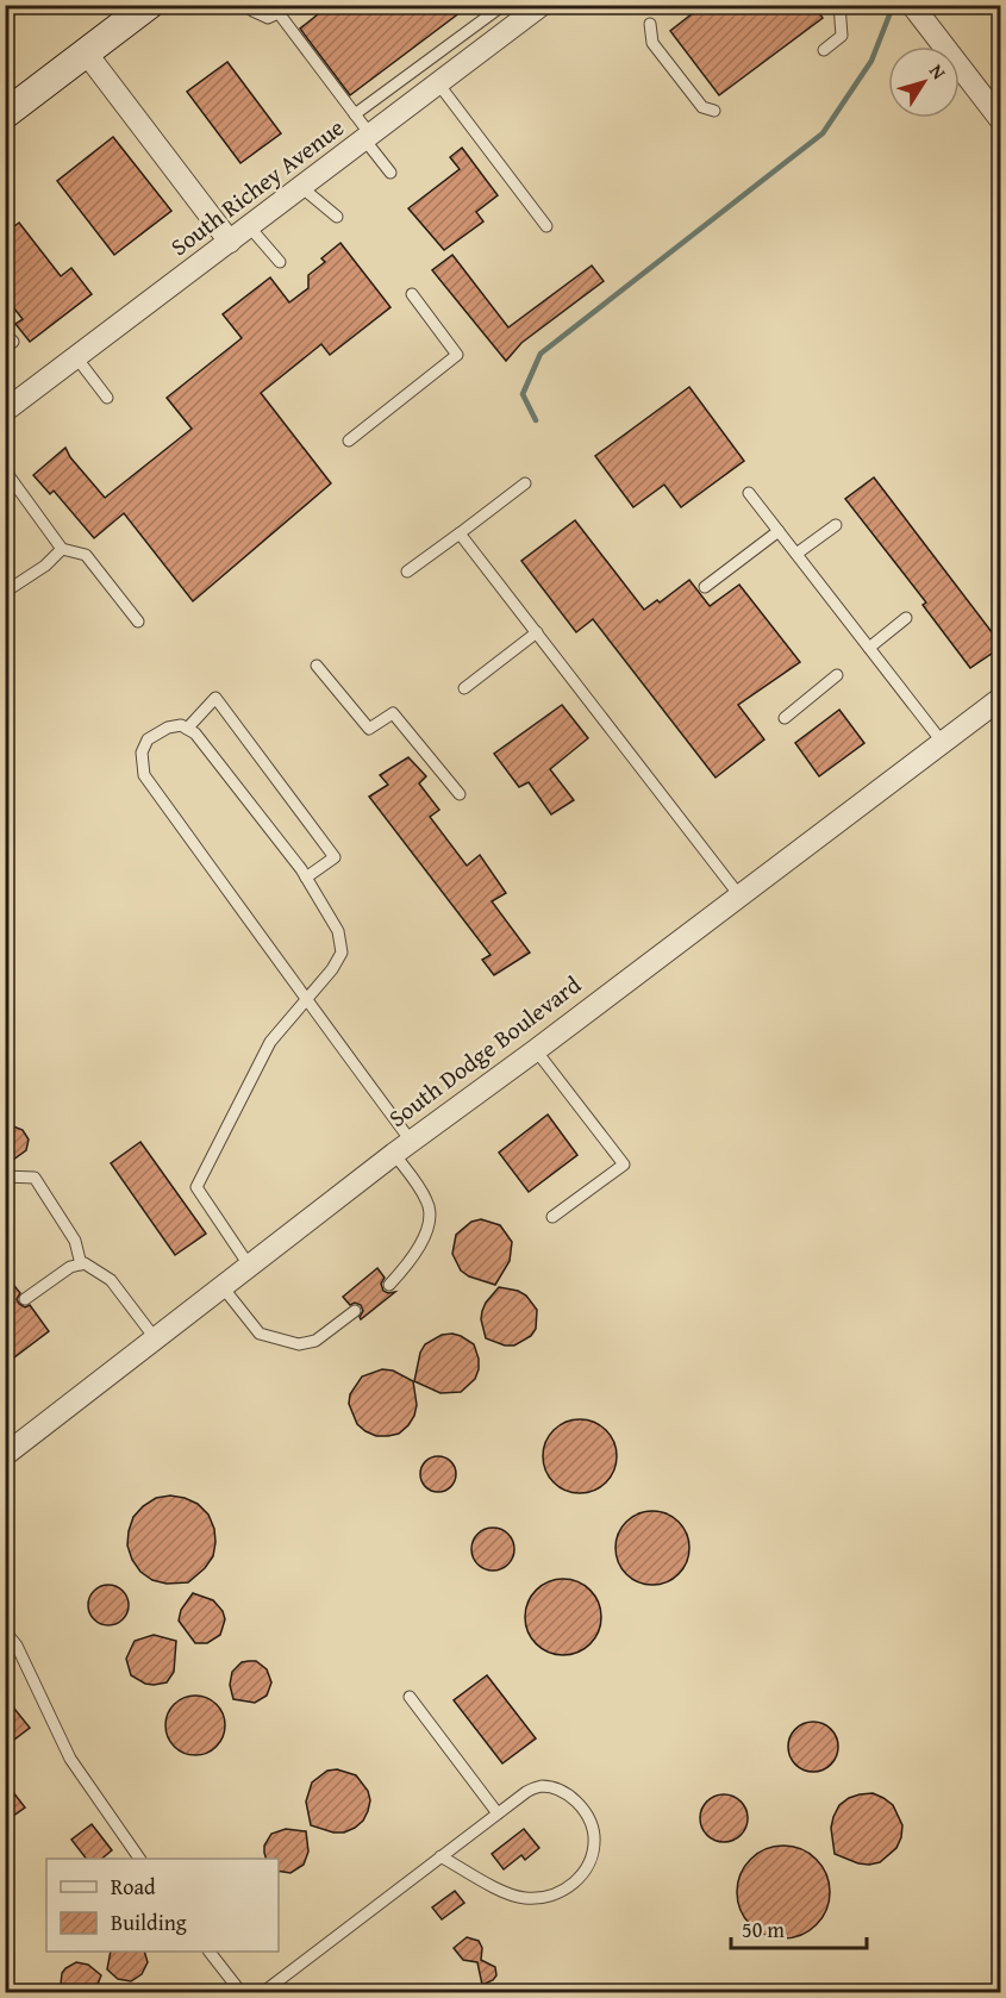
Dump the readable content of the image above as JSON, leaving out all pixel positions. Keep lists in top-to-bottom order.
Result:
{
  "streets": {
    "street": ["South Richey Avenue", "South Dodge Boulevard"]
  },
  "legend": ["Road", "Building"],
  "scale_bar": "50 m",
  "north": "top right"
}
